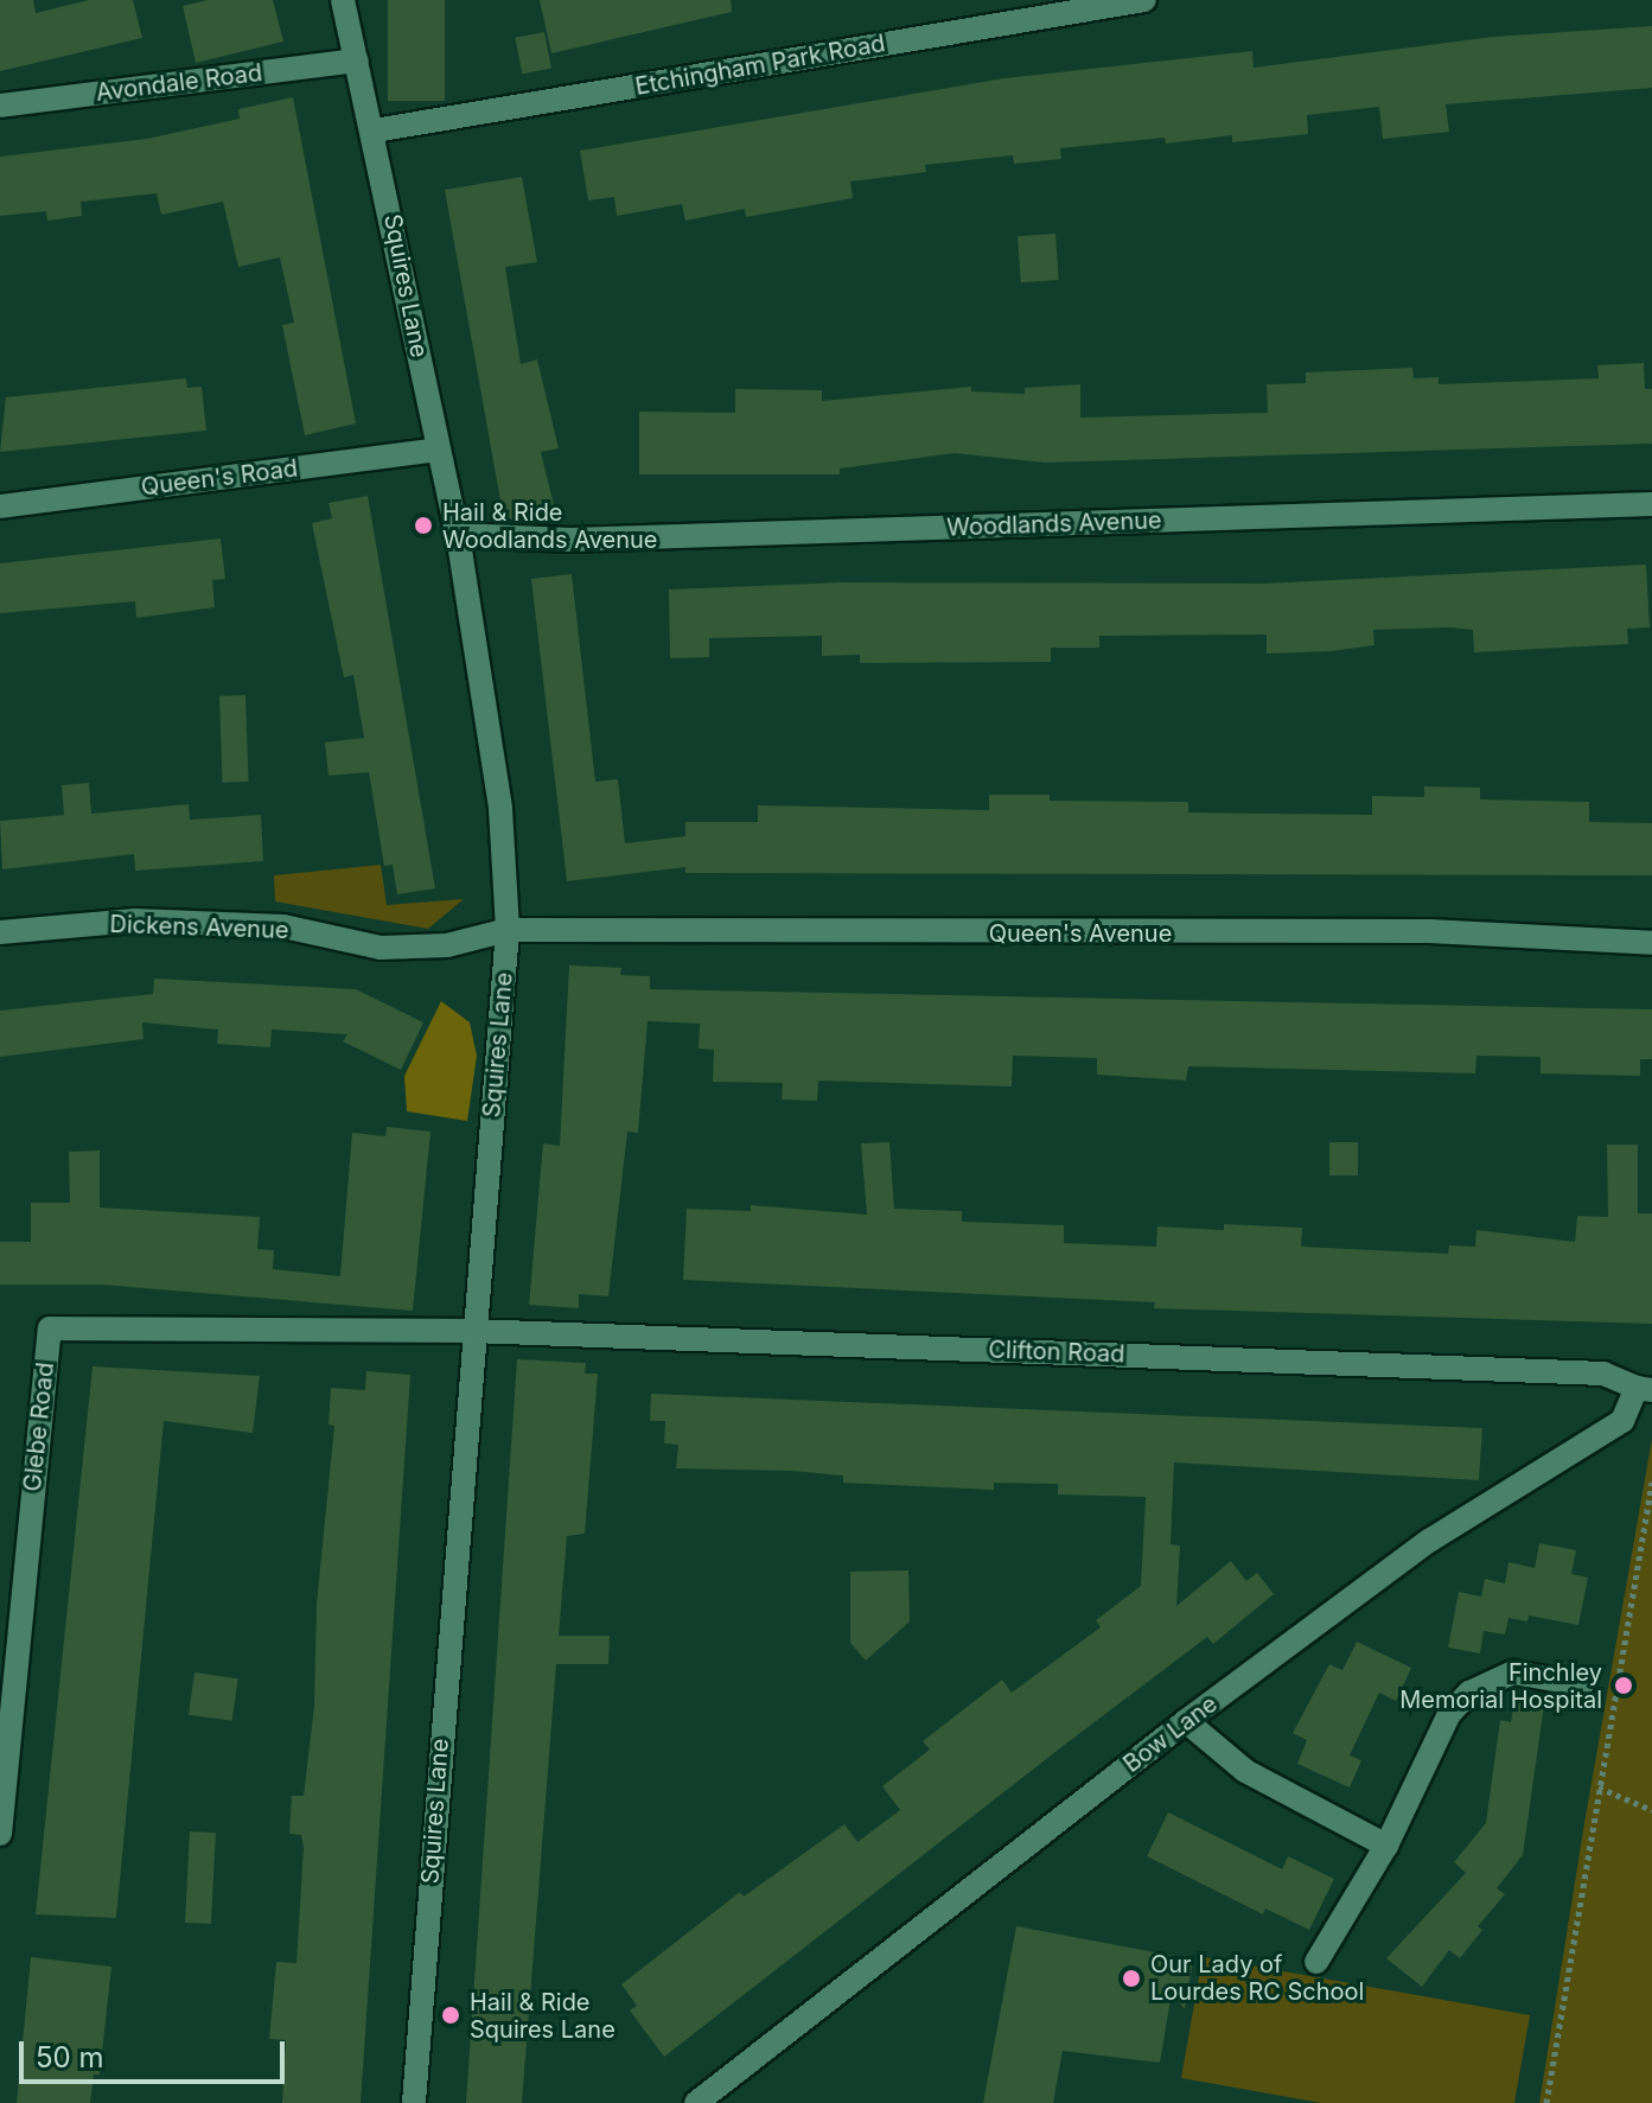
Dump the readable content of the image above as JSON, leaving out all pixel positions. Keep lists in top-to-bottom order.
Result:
{
  "streets": {
    "street": [
      "Etchingham Park Road",
      "Avondale Road",
      "Squires Lane",
      "Queen's Road",
      "Woodlands Avenue",
      "Dickens Avenue",
      "Queen's Avenue",
      "Clifton Road",
      "Glebe Road",
      "Bow Lane"
    ]
  },
  "crossings": [
    ["Etchingham Park Road", "Squires Lane"],
    ["Avondale Road", "Squires Lane"],
    ["Squires Lane", "Queen's Road"],
    ["Squires Lane", "Woodlands Avenue"],
    ["Squires Lane", "Dickens Avenue"],
    ["Squires Lane", "Queen's Avenue"],
    ["Squires Lane", "Clifton Road"],
    ["Squires Lane", "Glebe Road"],
    ["Dickens Avenue", "Queen's Avenue"],
    ["Clifton Road", "Glebe Road"],
    ["Clifton Road", "Bow Lane"]
  ],
  "places": [
    "Hail & Ride Woodlands Avenue",
    "Finchley Memorial Hospital",
    "Our Lady of Lourdes RC School",
    "Hail & Ride Squires Lane"
  ],
  "scale_bar": "50 m"
}
